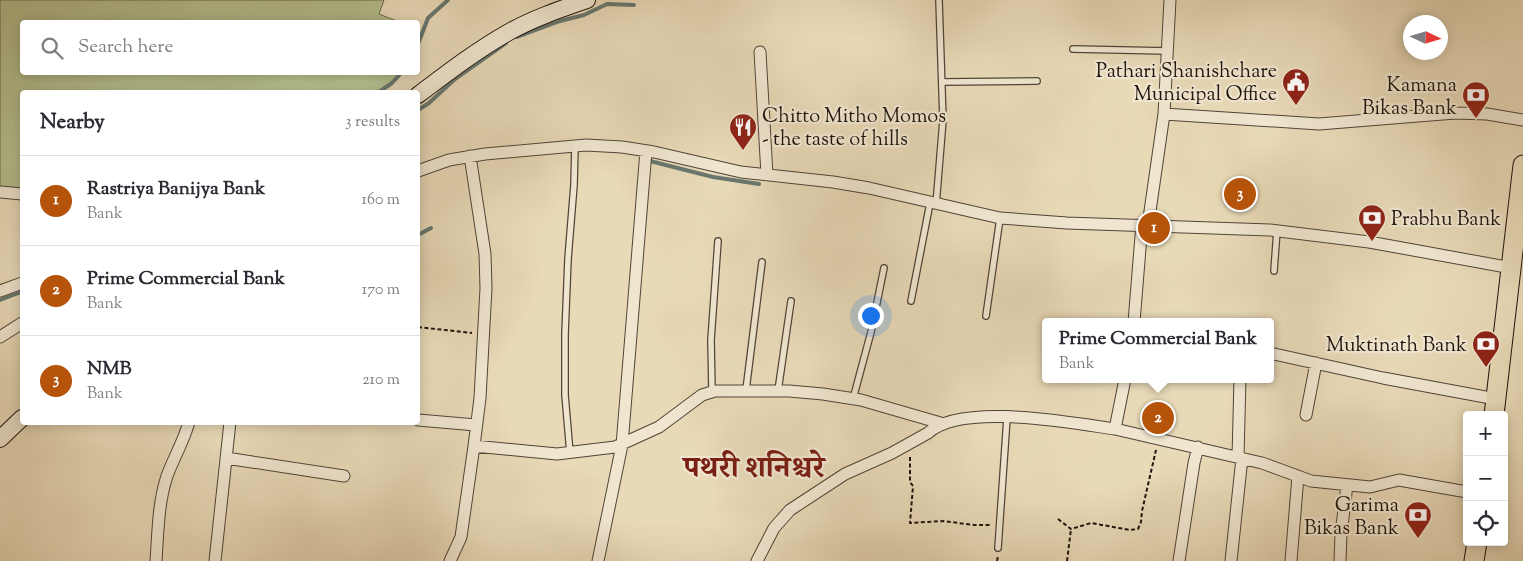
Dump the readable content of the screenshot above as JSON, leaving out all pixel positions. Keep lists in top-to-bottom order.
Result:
{
  "districts": ["पथरी शनिश्चरे"],
  "places": {
    "public building": ["Pathari Shanishchare Municipal Office"],
    "bank": [
      "Kamana Bikas Bank",
      "Prabhu Bank",
      "Muktinath Bank",
      "Garima Bikas Bank"
    ],
    "restaurant": ["Chitto Mitho Momos - the taste of hills"]
  },
  "north": "right",
  "page": {
    "search": "Search here",
    "heading": ["Nearby", "3 results"],
    "list": [
      {
        "mark": "1",
        "name": "Rastriya Banijya Bank",
        "note": "Bank",
        "value": "160 m"
      },
      {
        "mark": "2",
        "name": "Prime Commercial Bank",
        "note": "Bank",
        "value": "170 m"
      },
      {
        "mark": "3",
        "name": "NMB",
        "note": "Bank",
        "value": "210 m"
      }
    ],
    "pins": ["3", "1", "2"],
    "popup": ["Prime Commercial Bank", "Bank"],
    "map_buttons": ["+", "−"]
  }
}
